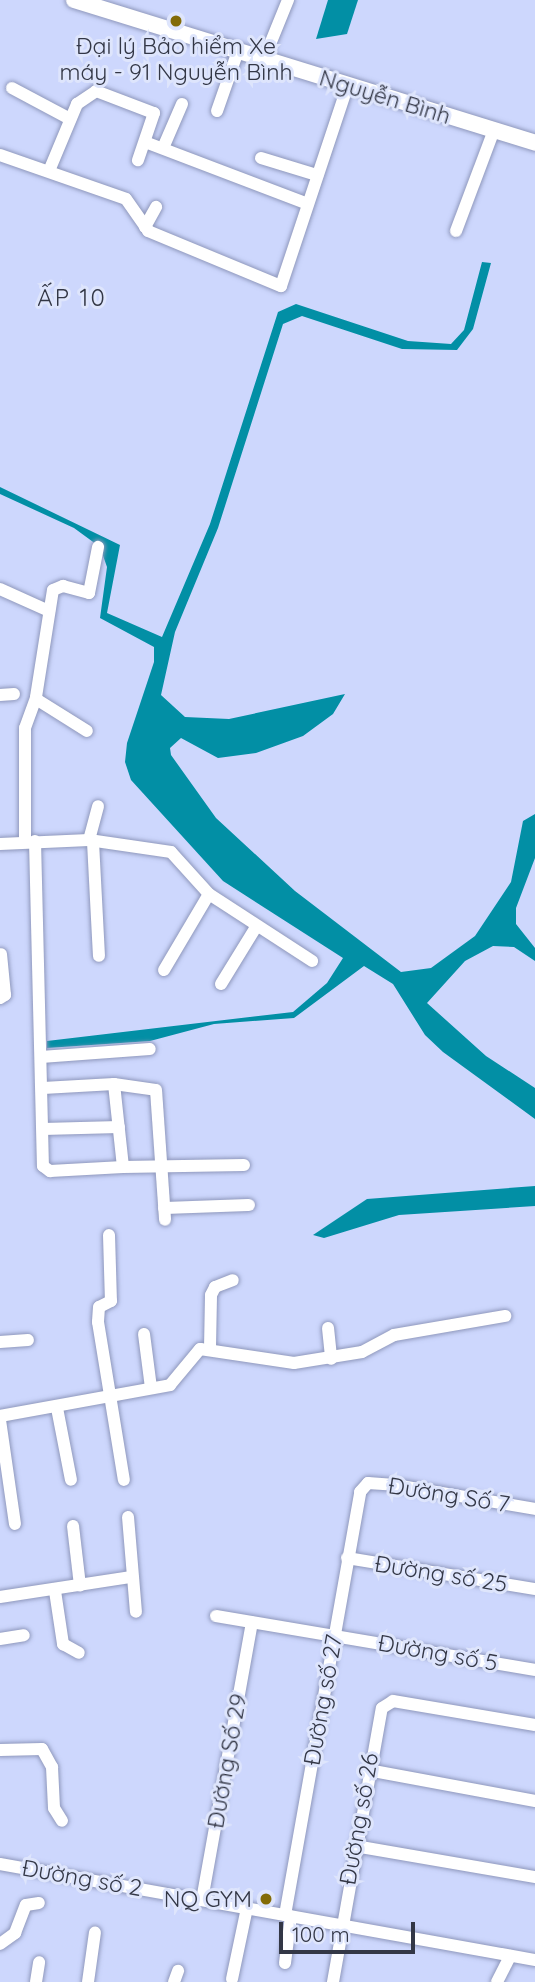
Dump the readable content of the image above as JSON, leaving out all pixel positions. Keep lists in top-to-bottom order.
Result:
{
  "streets": {
    "main road": ["Nguyễn Bình"],
    "street": [
      "Đường Số 7",
      "Đường số 25",
      "Đường số 5",
      "Đường số 27",
      "Đường Số 29",
      "Đường số 26",
      "Đường số 2"
    ]
  },
  "crossings": [
    ["Đường Số 7", "Đường số 27"],
    ["Đường số 25", "Đường số 27"],
    ["Đường số 5", "Đường số 27"],
    ["Đường số 5", "Đường Số 29"],
    ["Đường số 27", "Đường số 2"],
    ["Đường Số 29", "Đường số 2"],
    ["Đường số 26", "Đường số 2"]
  ],
  "districts": ["ẤP 10"],
  "places": ["Đại lý Bảo hiểm Xe máy - 91 Nguyễn Bình", "NQ GYM"],
  "scale_bar": "100 m"
}
